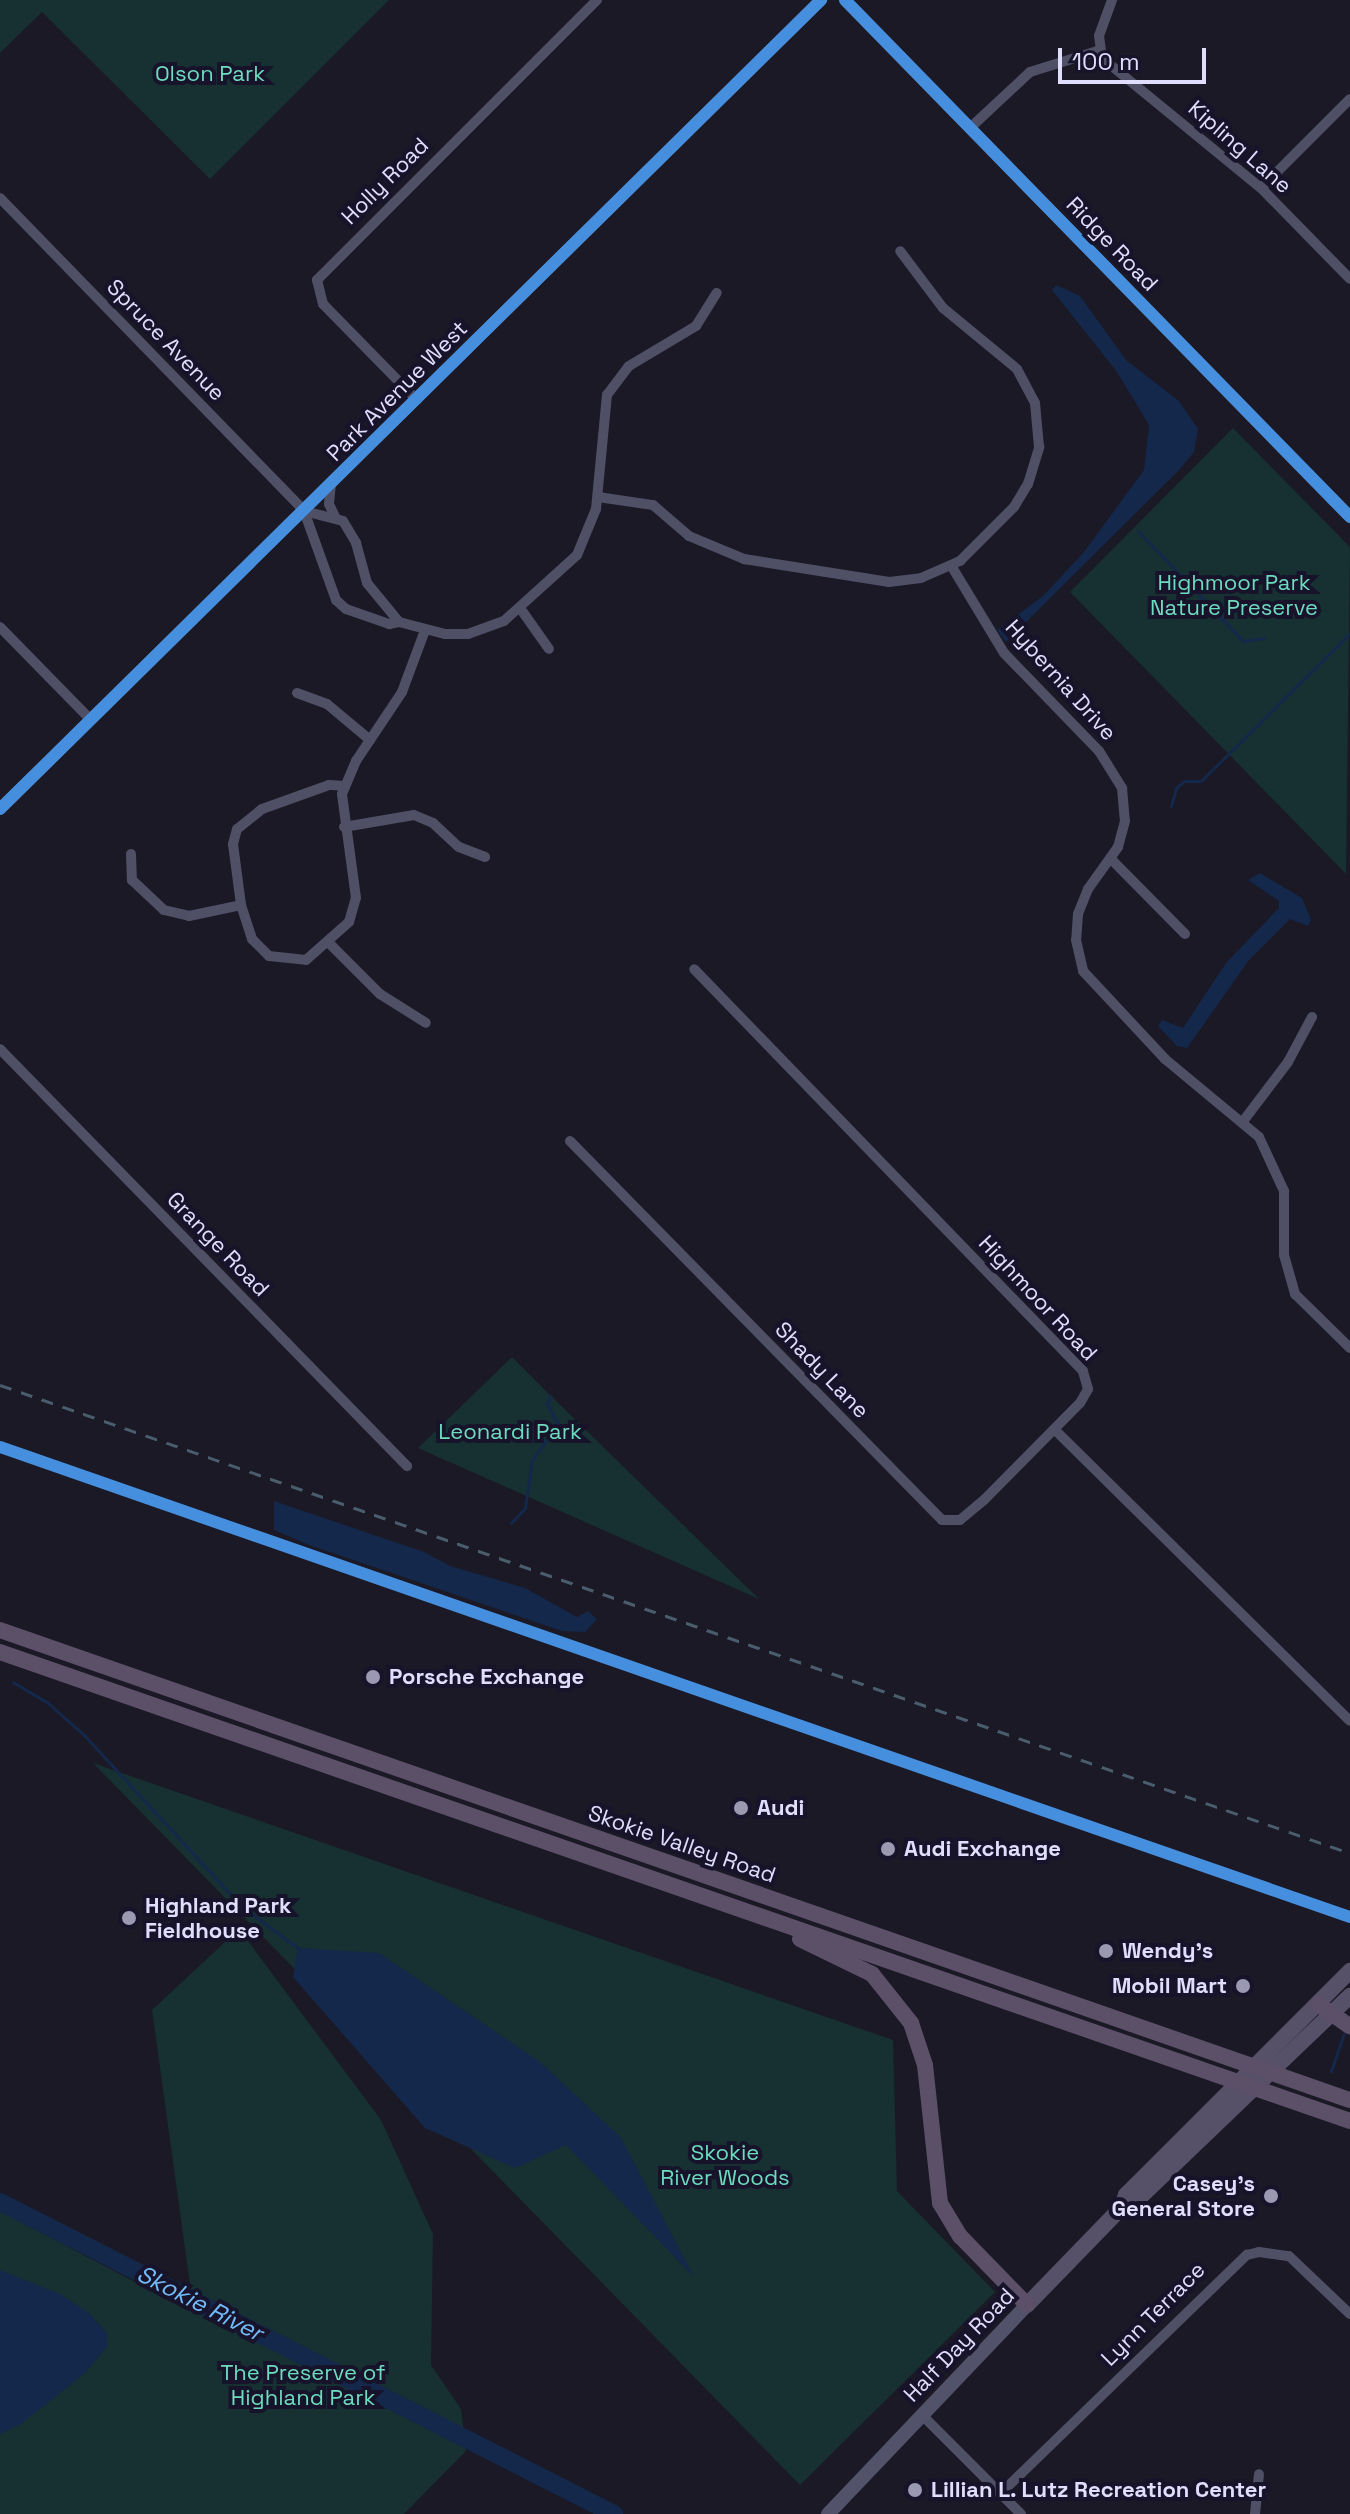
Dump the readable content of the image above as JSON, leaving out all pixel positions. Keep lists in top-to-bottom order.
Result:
{
  "streets": {
    "highway": ["Skokie Valley Road"],
    "main road": ["Half Day Road"],
    "street": [
      "Kipling Lane",
      "Holly Road",
      "Ridge Road",
      "Spruce Avenue",
      "Park Avenue West",
      "Hybernia Drive",
      "Grange Road",
      "Highmoor Road",
      "Shady Lane",
      "Lynn Terrace"
    ]
  },
  "crossings": [
    ["Holly Road", "Park Avenue West"],
    ["Spruce Avenue", "Park Avenue West"],
    ["Highmoor Road", "Shady Lane"],
    ["Skokie Valley Road", "Half Day Road"]
  ],
  "water": ["Skokie River"],
  "parks": [
    "Olson Park",
    "Highmoor Park Nature Preserve",
    "Leonardi Park",
    "Skokie River Woods",
    "The Preserve of Highland Park"
  ],
  "places": [
    "Porsche Exchange",
    "Audi",
    "Audi Exchange",
    "Highland Park Fieldhouse",
    "Wendy's",
    "Mobil Mart",
    "Casey's General Store",
    "Lillian L. Lutz Recreation Center"
  ],
  "scale_bar": "100 m"
}
